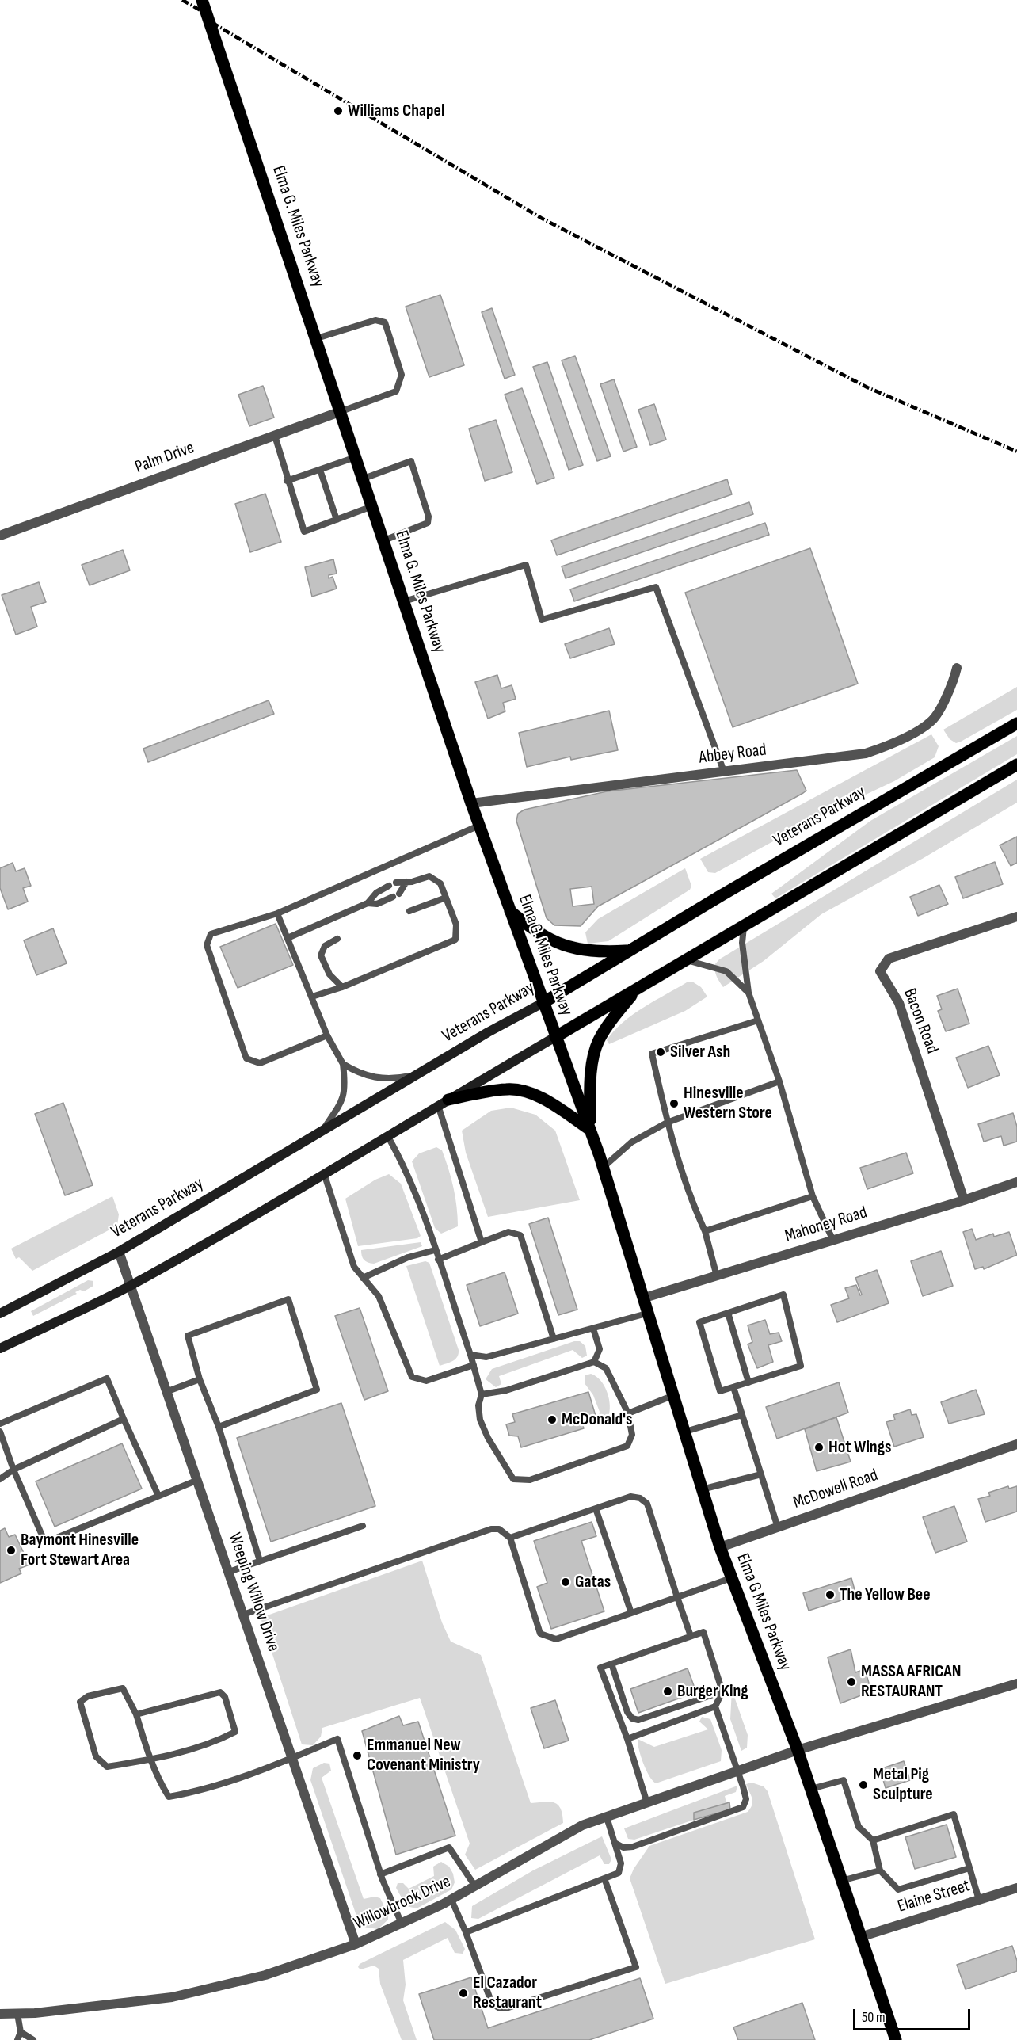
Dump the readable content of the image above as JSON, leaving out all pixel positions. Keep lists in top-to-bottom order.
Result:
{
  "streets": {
    "main road": ["Elma G. Miles Parkway", "Veterans Parkway", "Elma G Miles Parkway"],
    "street": [
      "Palm Drive",
      "Abbey Road",
      "Bacon Road",
      "Mahoney Road",
      "McDowell Road",
      "Weeping Willow Drive",
      "Elaine Street",
      "Willowbrook Drive"
    ]
  },
  "crossings": [
    ["Elma G. Miles Parkway", "Palm Drive"],
    ["Elma G. Miles Parkway", "Abbey Road"],
    ["Elma G. Miles Parkway", "Veterans Parkway"],
    ["Elma G. Miles Parkway", "Elma G Miles Parkway"],
    ["Veterans Parkway", "Weeping Willow Drive"],
    ["Bacon Road", "Mahoney Road"],
    ["Mahoney Road", "Elma G Miles Parkway"],
    ["McDowell Road", "Elma G Miles Parkway"],
    ["Weeping Willow Drive", "Willowbrook Drive"],
    ["Elma G Miles Parkway", "Elaine Street"],
    ["Elma G Miles Parkway", "Willowbrook Drive"]
  ],
  "places": [
    "Williams Chapel",
    "Silver Ash",
    "Hinesville Western Store",
    "McDonald's",
    "Hot Wings",
    "Baymont Hinesville Fort Stewart Area",
    "Gatas",
    "The Yellow Bee",
    "MASSA AFRICAN RESTAURANT",
    "Burger King",
    "Emmanuel New Covenant Ministry",
    "Metal Pig Sculpture",
    "El Cazador Restaurant"
  ],
  "scale_bar": "50 m"
}
